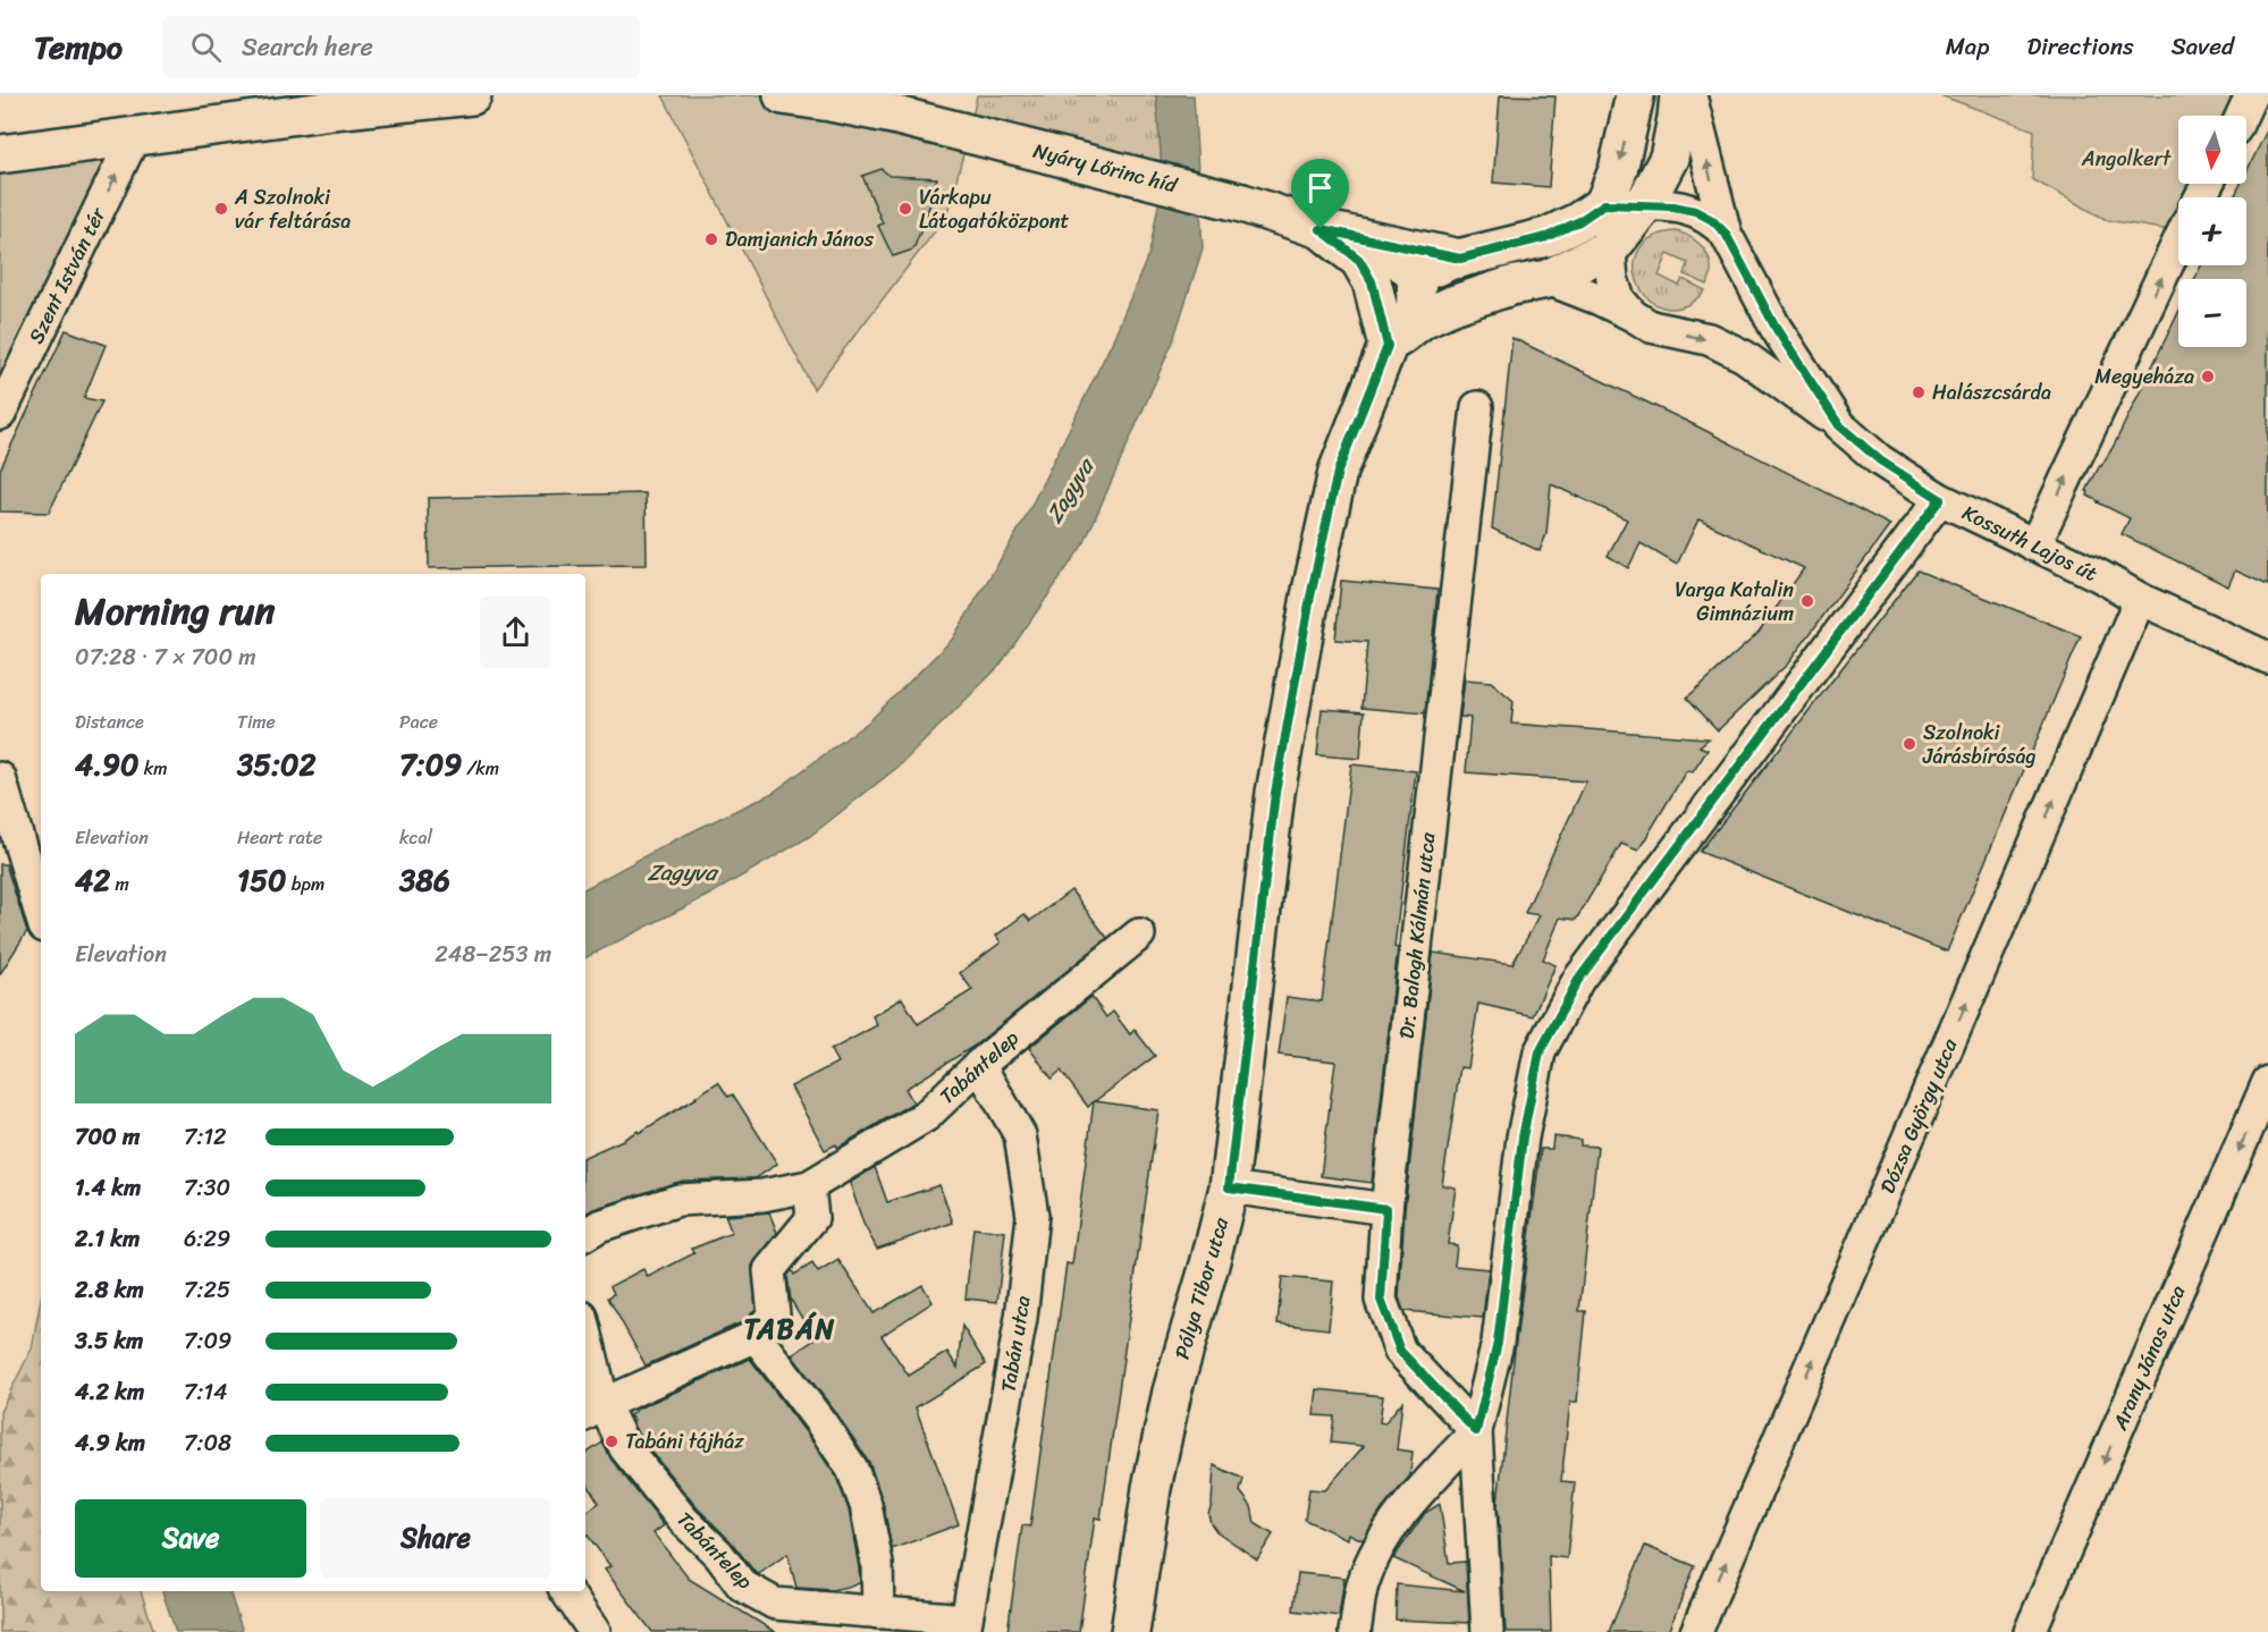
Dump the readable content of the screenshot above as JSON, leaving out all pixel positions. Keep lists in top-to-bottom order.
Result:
{
  "streets": {
    "main road": ["Nyáry Lőrinc híd", "Pólya Tibor utca"],
    "street": [
      "Szent István tér",
      "Kossuth Lajos út",
      "Dr. Balogh Kálmán utca",
      "Tabántelep",
      "Dózsa György utca",
      "Tabán utca",
      "Arany János utca"
    ]
  },
  "crossings": [
    ["Kossuth Lajos út", "Dózsa György utca"],
    ["Tabántelep", "Tabán utca"]
  ],
  "one_way": ["Szent István tér", "Dózsa György utca", "Arany János utca"],
  "districts": ["TABÁN"],
  "water": ["Zagyva"],
  "parks": ["Angolkert"],
  "places": [
    "A Szolnoki vár feltárása",
    "Várkapu Látogatóközpont",
    "Damjanich János",
    "Megyeháza",
    "Halászcsárda",
    "Varga Katalin Gimnázium",
    "Szolnoki Járásbíróság",
    "Tabáni tájház"
  ],
  "north": "bottom",
  "page": {
    "header": "Tempo",
    "search": "Search here",
    "nav": ["Map", "Directions", "Saved"],
    "map_buttons": ["+", "−"],
    "heading": ["Morning run", "07:28 · 7 × 700 m"],
    "stats": [
      ["Distance", "4.90 km"],
      ["Time", "35:02"],
      ["Pace", "7:09 /km"],
      ["Elevation", "42 m"],
      ["Heart rate", "150 bpm"],
      ["kcal", "386"]
    ],
    "chart": ["Elevation", "248–253 m"],
    "list": [
      {
        "name": "700 m",
        "note": "7:12"
      },
      {
        "name": "1.4 km",
        "note": "7:30"
      },
      {
        "name": "2.1 km",
        "note": "6:29"
      },
      {
        "name": "2.8 km",
        "note": "7:25"
      },
      {
        "name": "3.5 km",
        "note": "7:09"
      },
      {
        "name": "4.2 km",
        "note": "7:14"
      },
      {
        "name": "4.9 km",
        "note": "7:08"
      }
    ],
    "buttons": ["Save", "Share"]
  }
}
